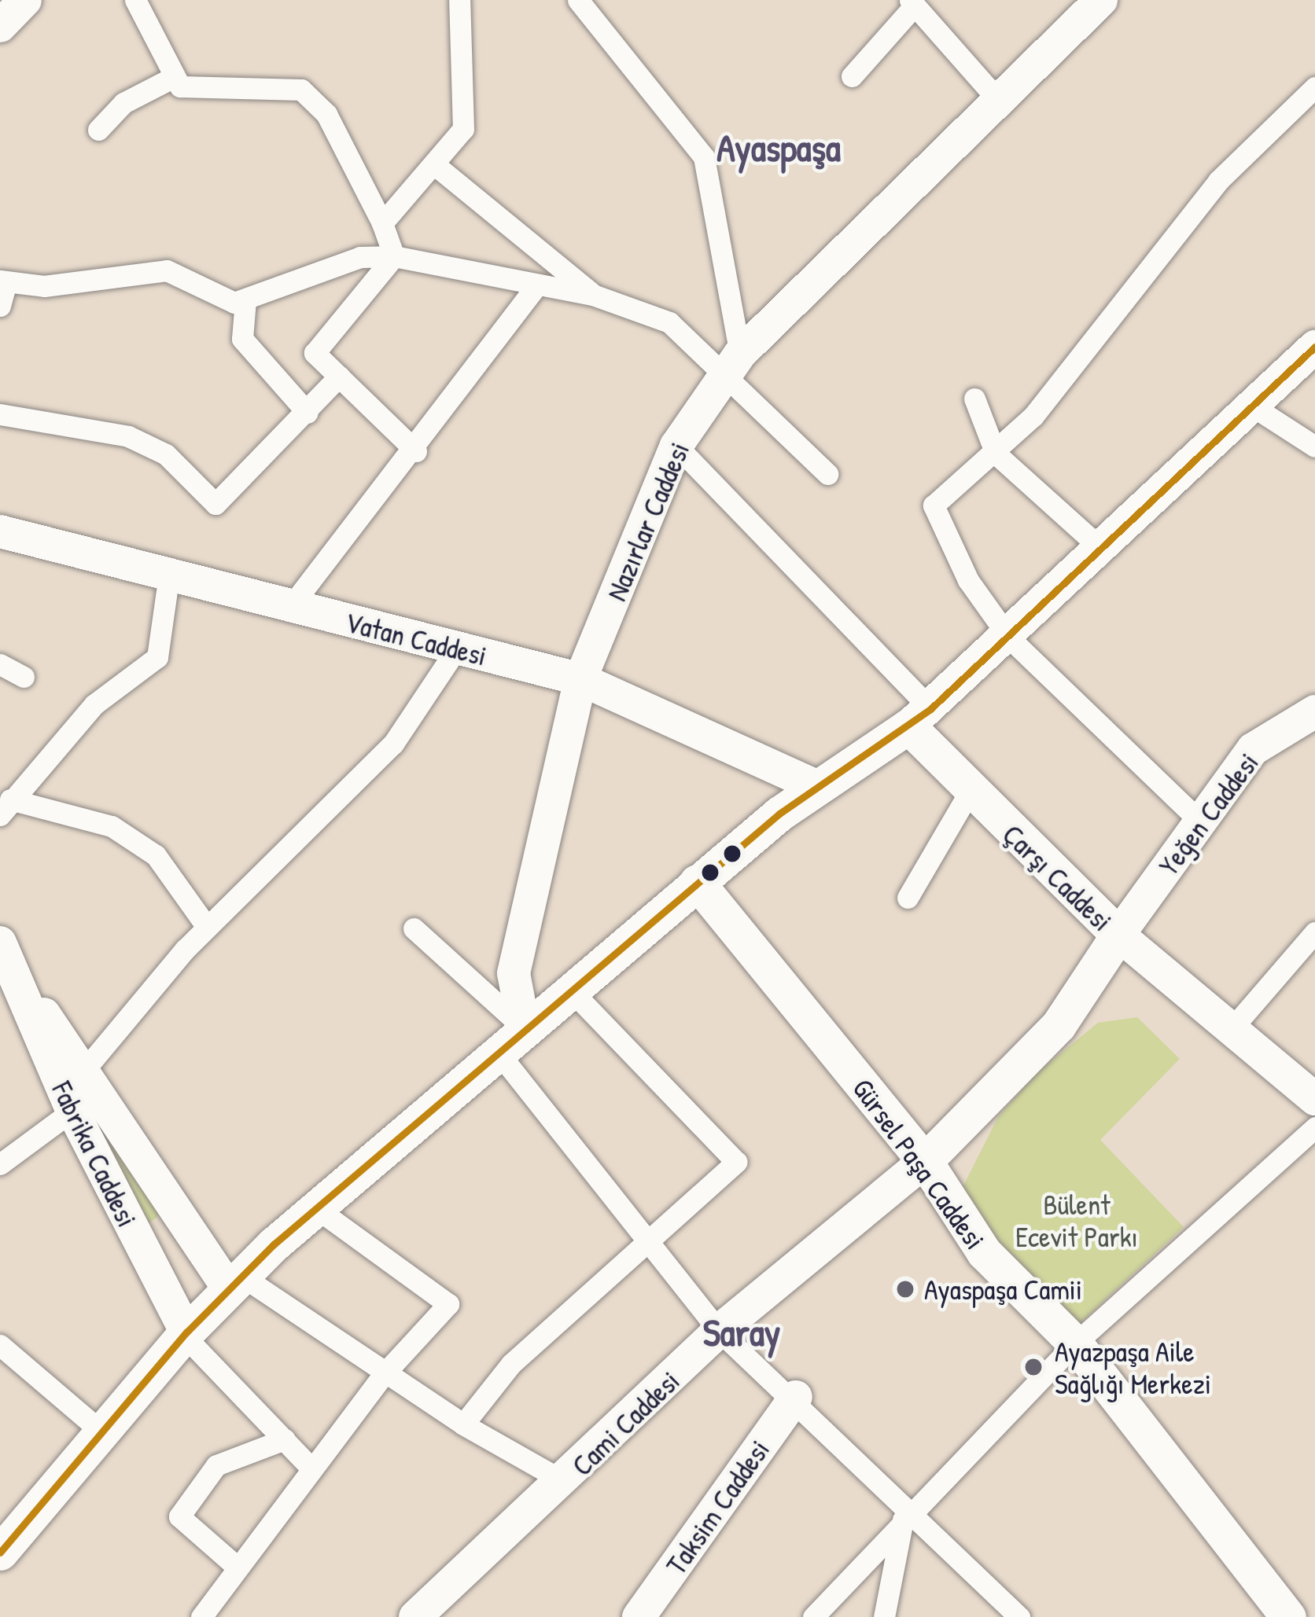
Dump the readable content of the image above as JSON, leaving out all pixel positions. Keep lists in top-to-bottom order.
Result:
{
  "streets": {
    "highway": ["Çarşı Caddesi", "Gürsel Paşa Caddesi"],
    "main road": [
      "Nazırlar Caddesi",
      "Vatan Caddesi",
      "Yeğen Caddesi",
      "Fabrika Caddesi",
      "Cami Caddesi",
      "Taksim Caddesi"
    ]
  },
  "crossings": [
    ["Nazırlar Caddesi", "Vatan Caddesi"],
    ["Yeğen Caddesi", "Çarşı Caddesi"],
    ["Çarşı Caddesi", "Gürsel Paşa Caddesi"],
    ["Çarşı Caddesi", "Cami Caddesi"],
    ["Gürsel Paşa Caddesi", "Cami Caddesi"]
  ],
  "districts": ["Ayaspaşa", "Saray"],
  "parks": ["Bülent Ecevit Parkı"],
  "places": ["Ayaspaşa Camii", "Ayazpaşa Aile Sağlığı Merkezi"]
}
